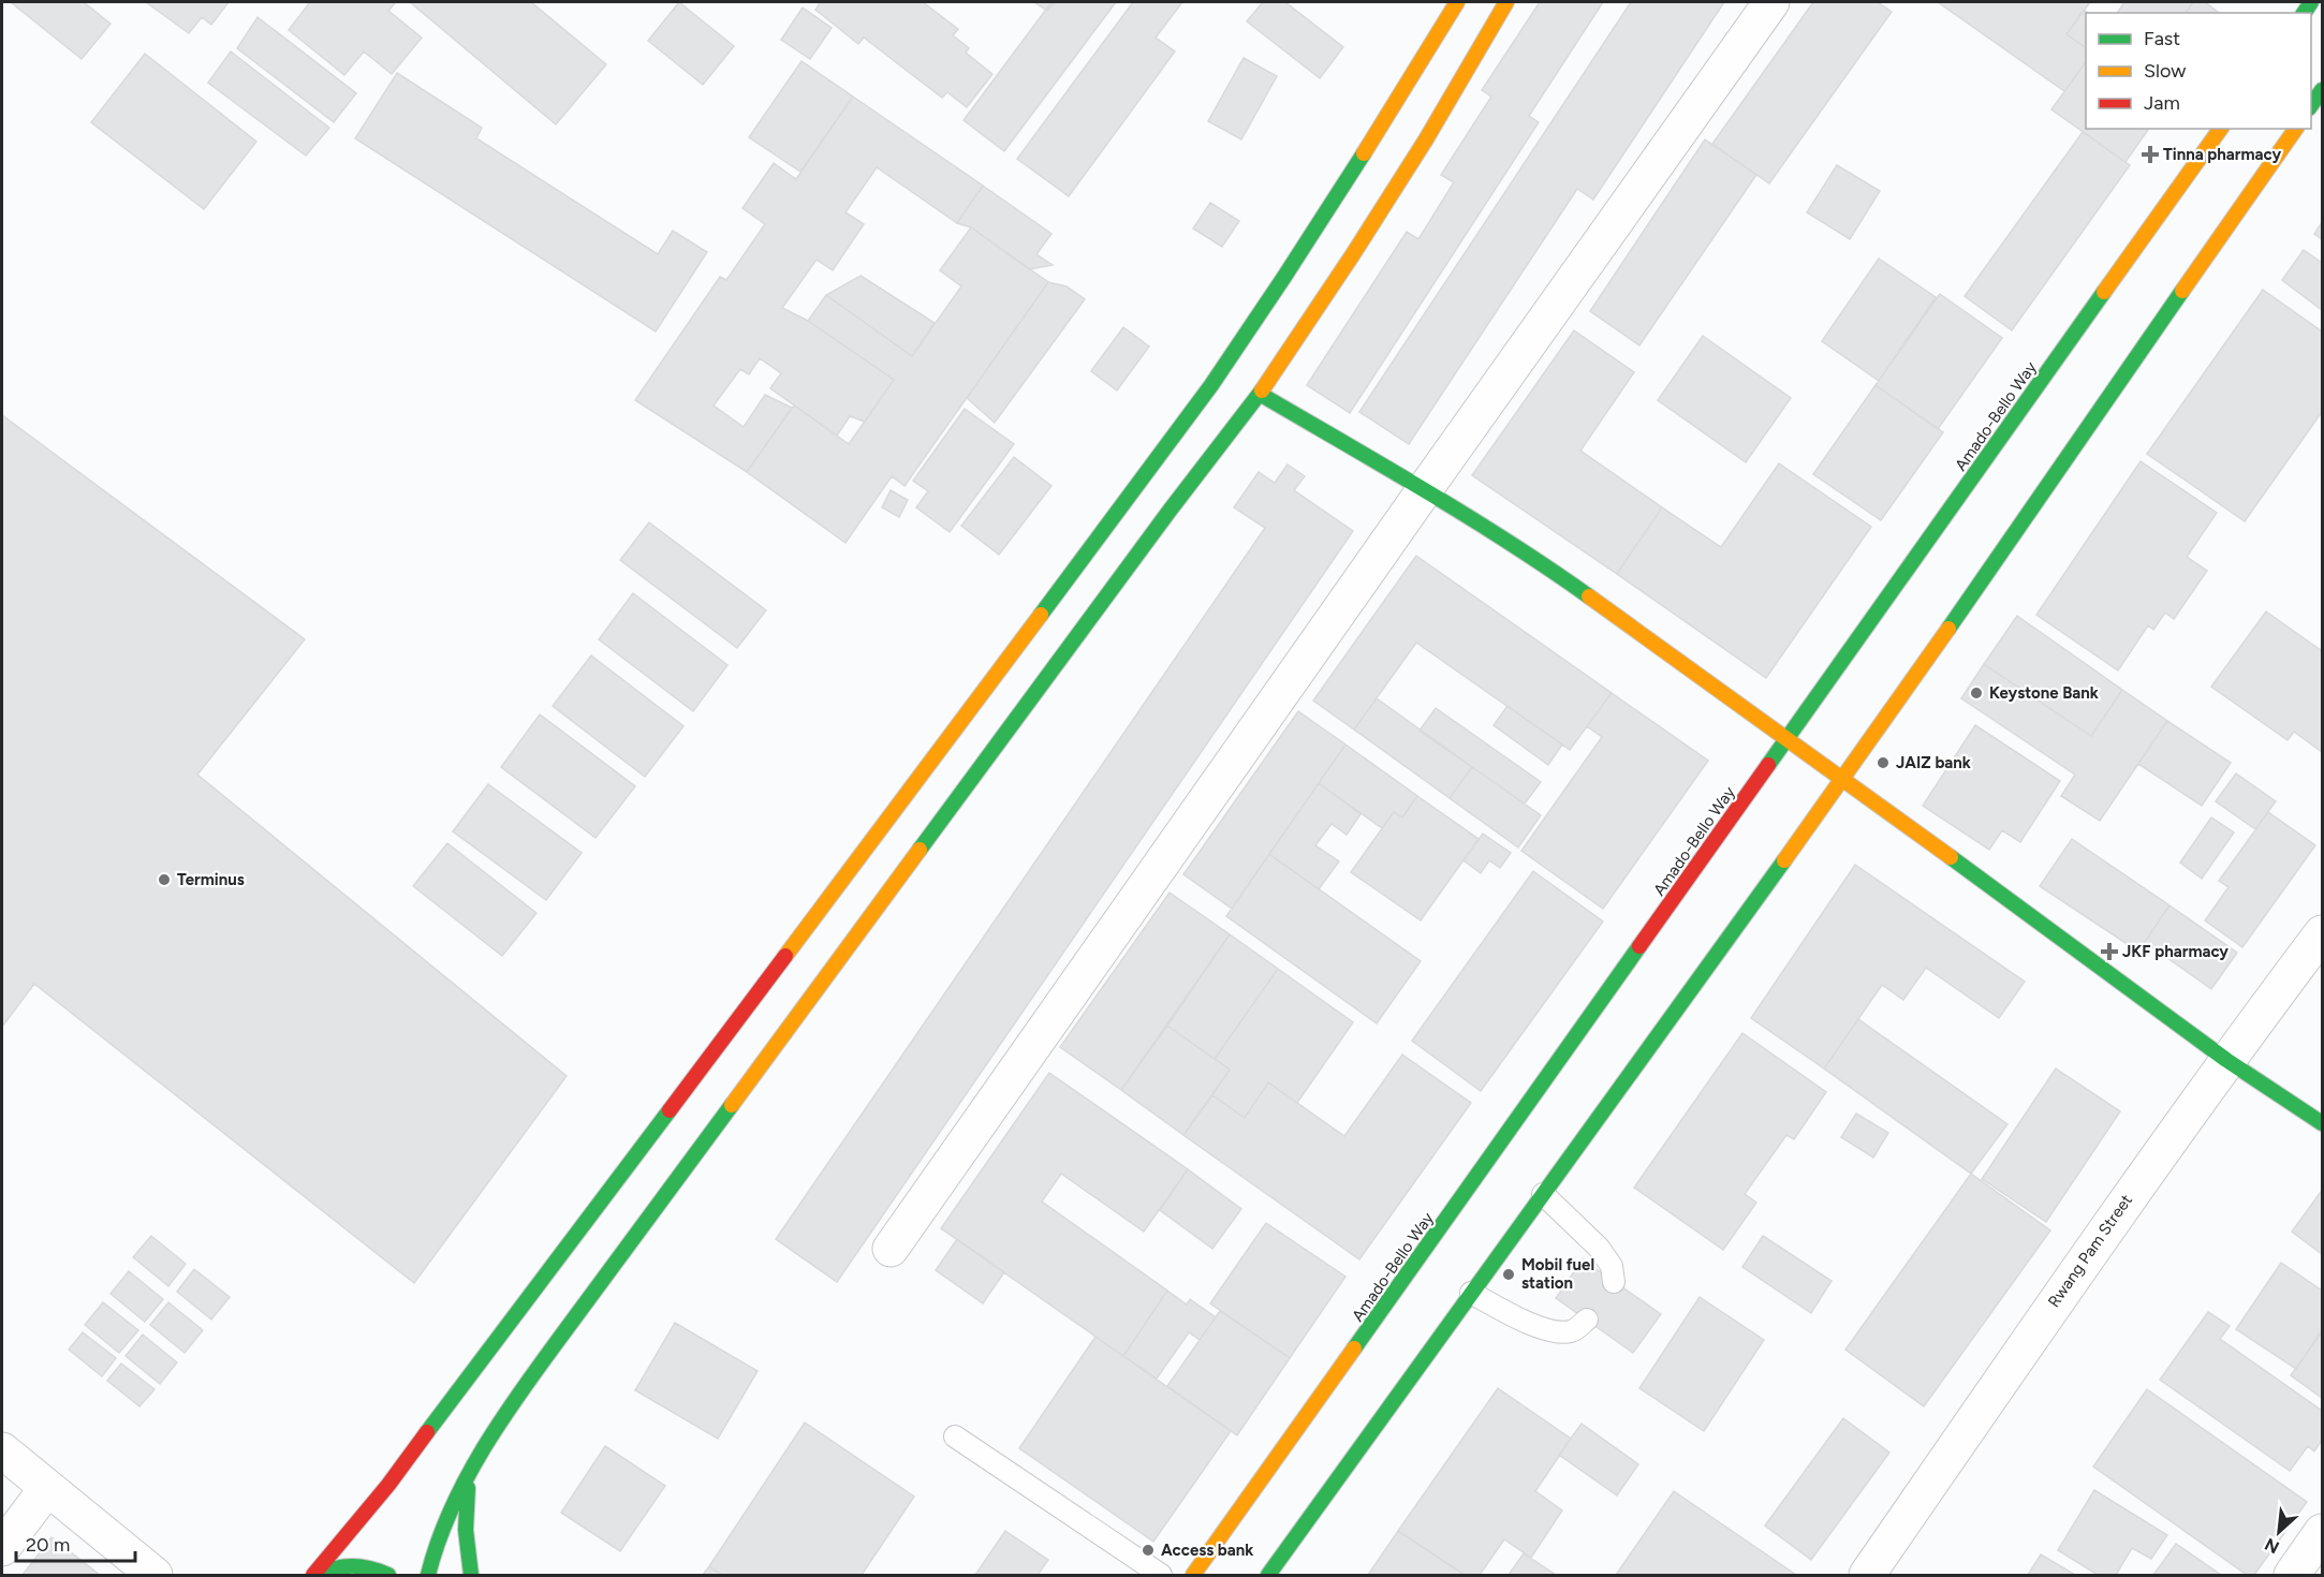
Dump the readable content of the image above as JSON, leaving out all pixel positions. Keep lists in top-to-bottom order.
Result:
{
  "streets": {
    "main road": ["Amado-Bello Way"],
    "street": ["Rwang Pam Street"]
  },
  "places": {
    "health": ["Tinna pharmacy", "JKF pharmacy"],
    "other": [
      "Keystone Bank",
      "JAIZ bank",
      "Terminus",
      "Mobil fuel station",
      "Access bank"
    ]
  },
  "legend": ["Fast", "Slow", "Jam"],
  "scale_bar": "20 m",
  "north": "bottom left"
}
